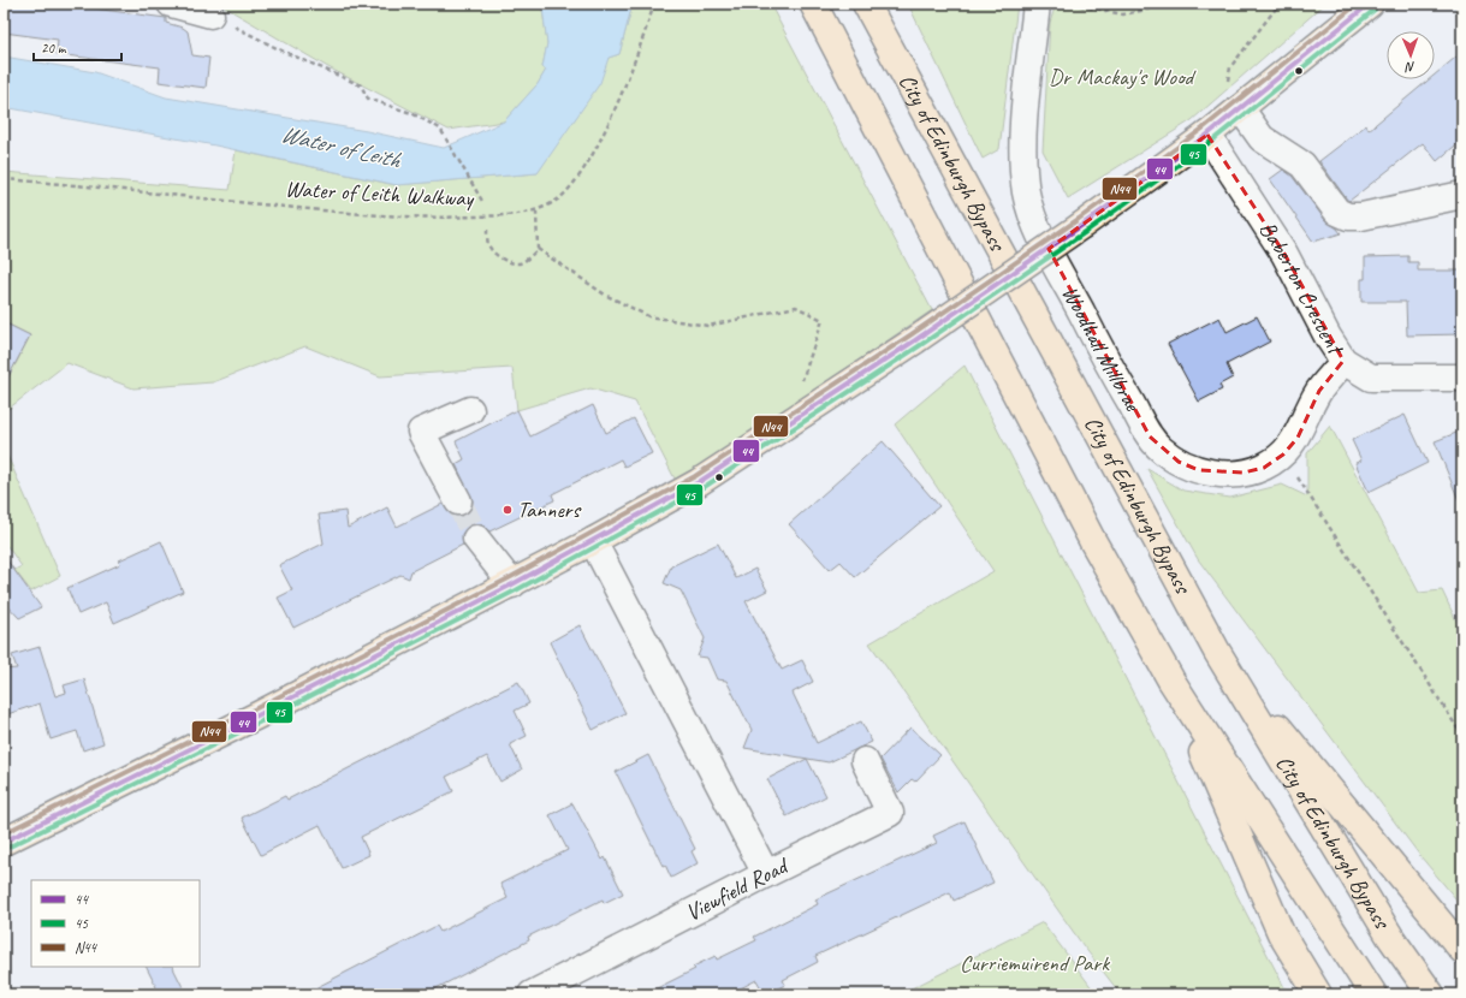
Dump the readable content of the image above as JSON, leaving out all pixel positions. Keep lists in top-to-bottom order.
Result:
{
  "streets": {
    "main road": ["City of Edinburgh Bypass"],
    "street": ["Baberton Crescent", "Woodhall Millbrae", "Viewfield Road"],
    "path": ["Water of Leith Walkway"]
  },
  "crossings": [
    ["Baberton Crescent", "Woodhall Millbrae"]
  ],
  "water": ["Water of Leith"],
  "parks": ["Dr Mackay's Wood", "Curriemuirend Park"],
  "places": ["Tanners"],
  "lines": ["transit line 44", "transit line N44", "transit line 45"],
  "legend": ["44", "45", "N44"],
  "scale_bar": "20 m",
  "north": "bottom"
}
